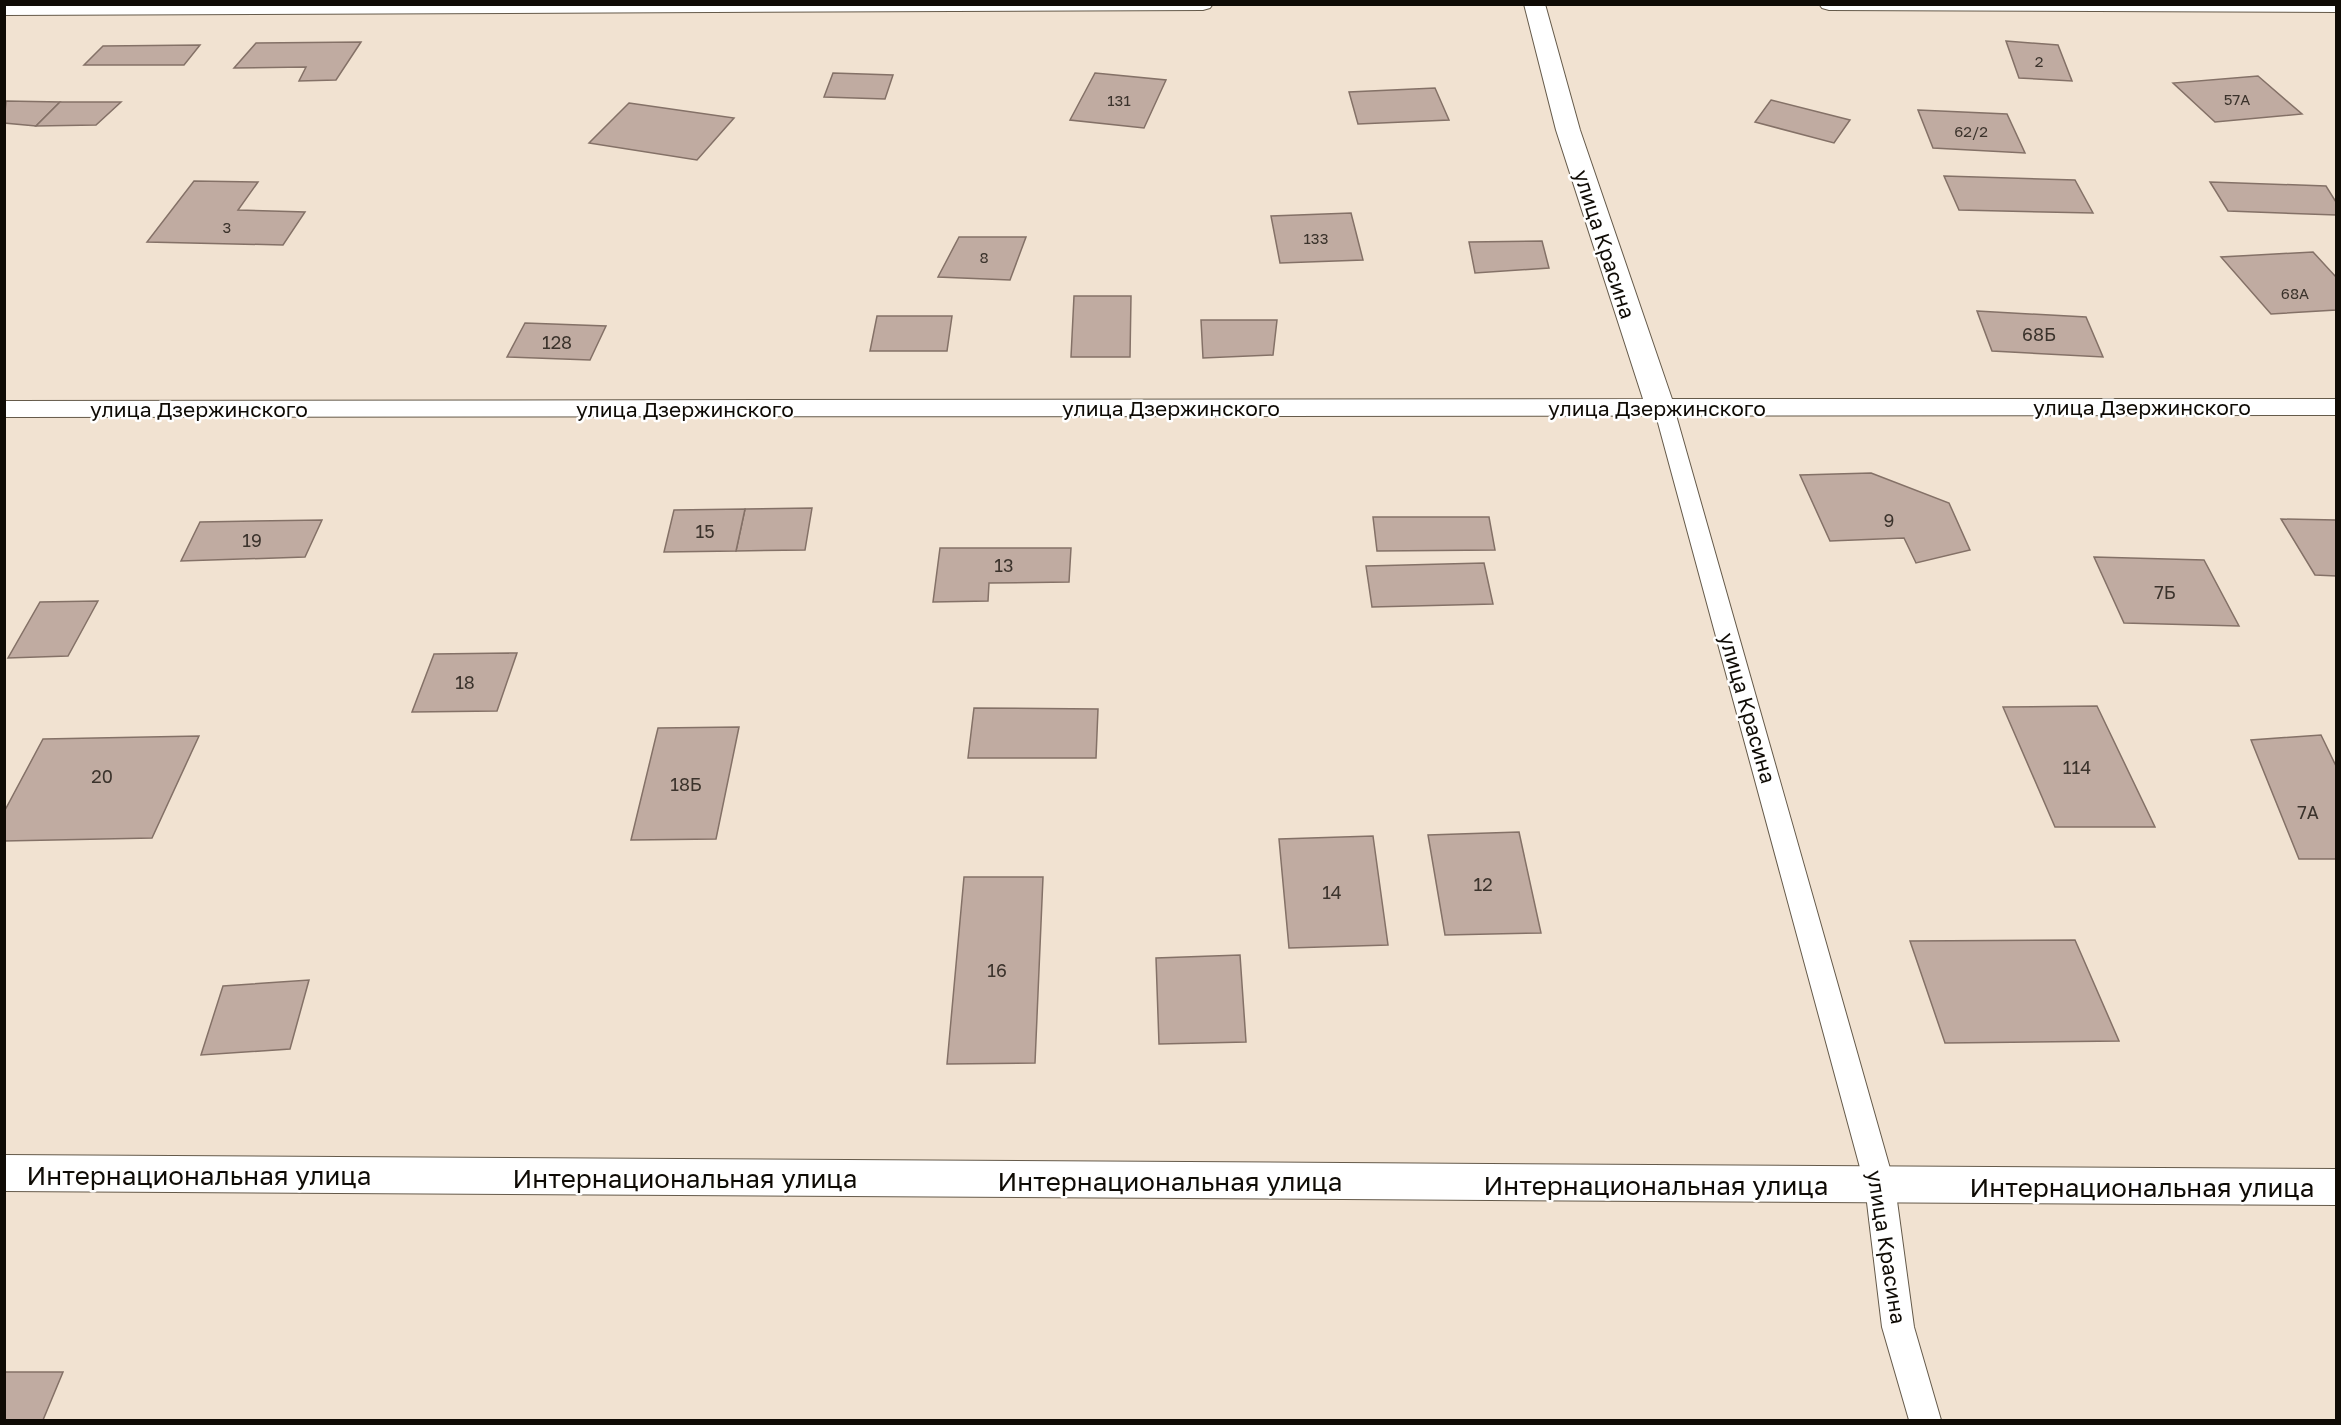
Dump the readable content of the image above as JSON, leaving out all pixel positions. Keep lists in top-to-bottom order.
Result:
{
  "streets": {
    "street": ["улица Красина", "улица Дзержинского", "Интернациональная улица"]
  },
  "crossings": [
    ["улица Красина", "улица Дзержинского"],
    ["улица Красина", "Интернациональная улица"]
  ],
  "house_numbers": [
    "2",
    "57А",
    "131",
    "62/2",
    "3",
    "133",
    "8",
    "68А",
    "68Б",
    "128",
    "9",
    "15",
    "19",
    "13",
    "7Б",
    "18",
    "114",
    "20",
    "18Б",
    "7А",
    "12",
    "14",
    "16"
  ]
}
